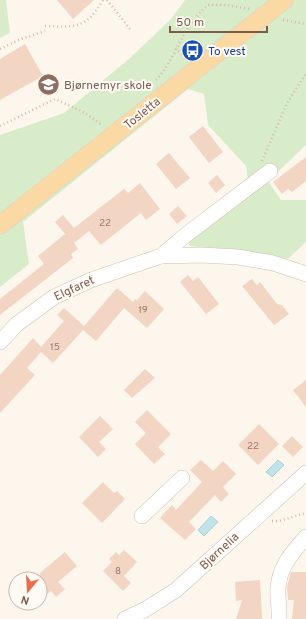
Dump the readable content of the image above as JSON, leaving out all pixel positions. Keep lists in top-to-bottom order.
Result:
{
  "streets": {
    "main road": ["Tosletta"],
    "street": ["Elgfaret", "Bjørnelia"]
  },
  "places": {
    "bus stop": ["To vest"],
    "school or university": ["Bjørnemyr skole"]
  },
  "house_numbers": [
    "22",
    "19",
    "15",
    "22",
    "8"
  ],
  "scale_bar": "50 m",
  "north": "bottom"
}
